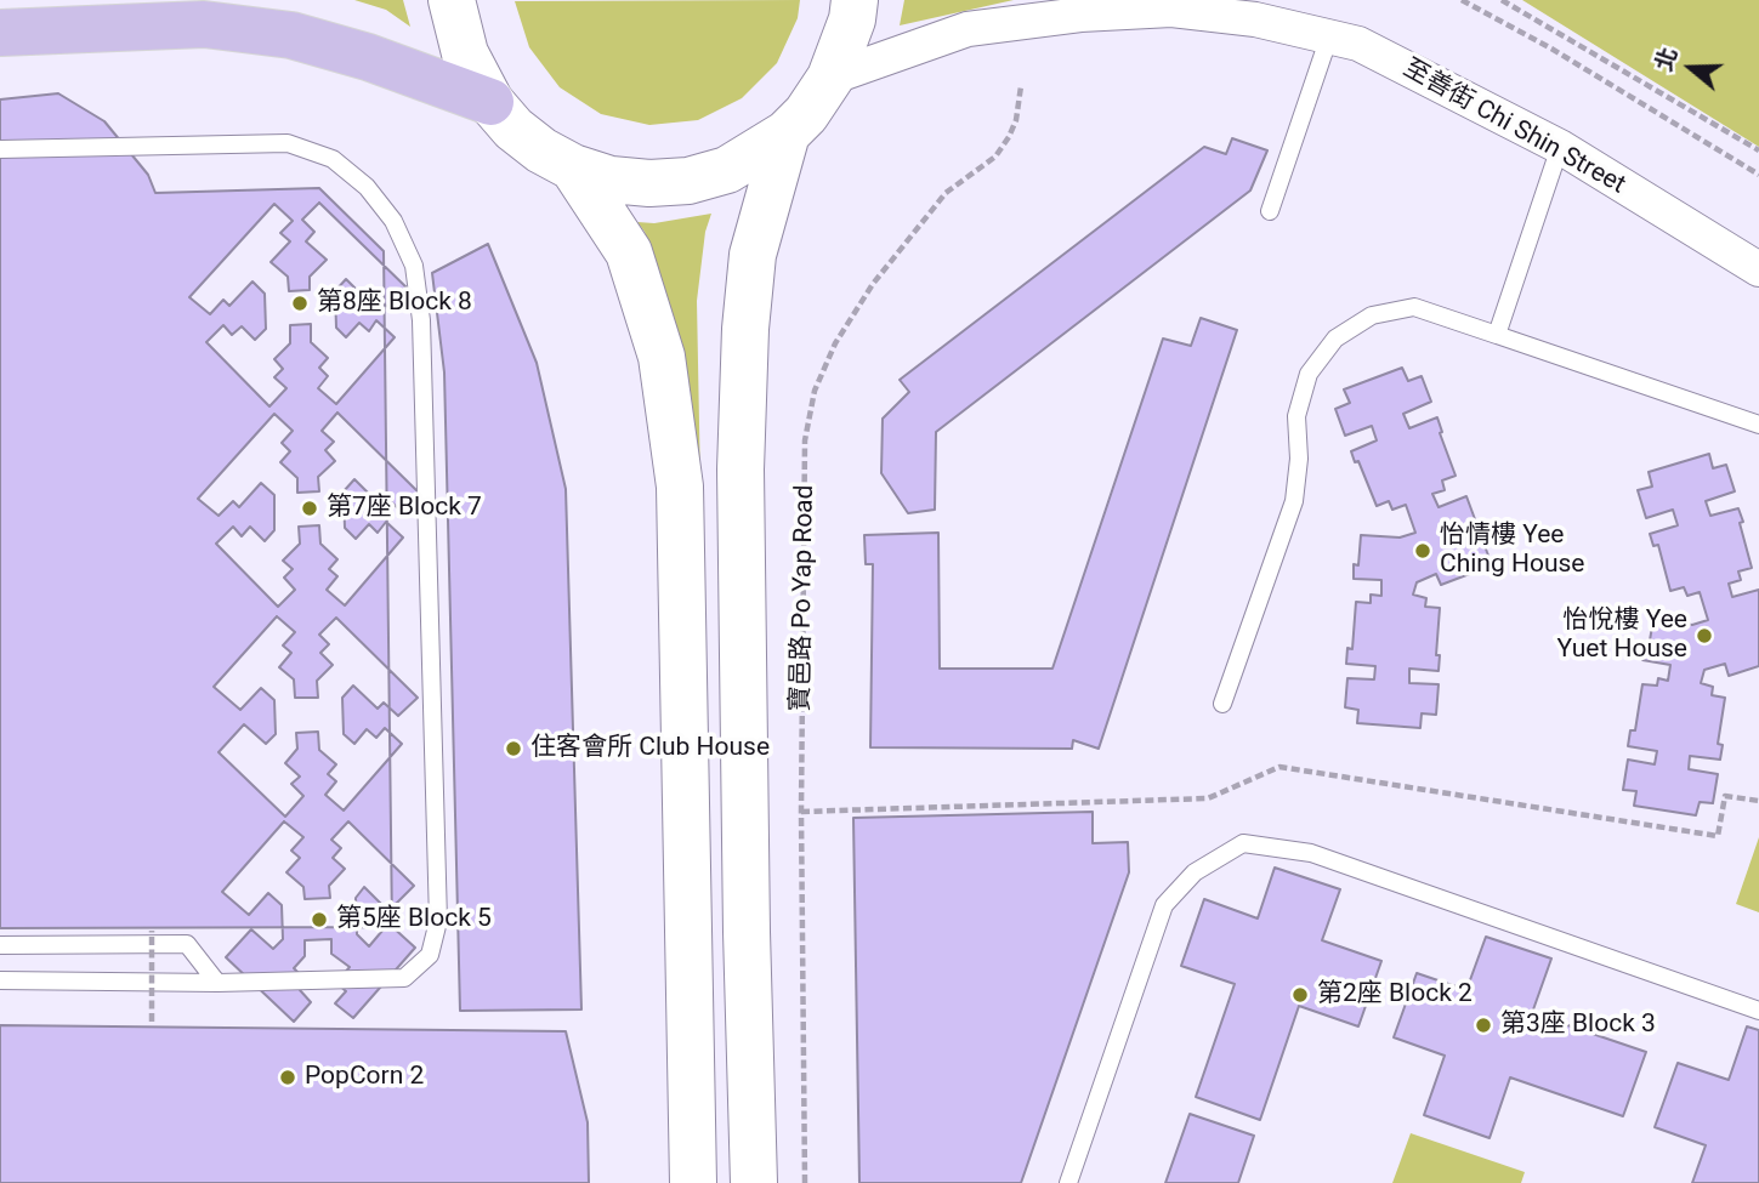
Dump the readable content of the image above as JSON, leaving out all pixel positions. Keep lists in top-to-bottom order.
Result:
{
  "streets": {
    "street": ["至善街 Chi Shin Street"],
    "path": ["寶邑路 Po Yap Road"]
  },
  "places": [
    "第8座 Block 8",
    "第7座 Block 7",
    "怡情樓 Yee Ching House",
    "怡悅樓 Yee Yuet House",
    "住客會所 Club House",
    "第5座 Block 5",
    "第2座 Block 2",
    "第3座 Block 3",
    "PopCorn 2"
  ],
  "north": "left"
}
